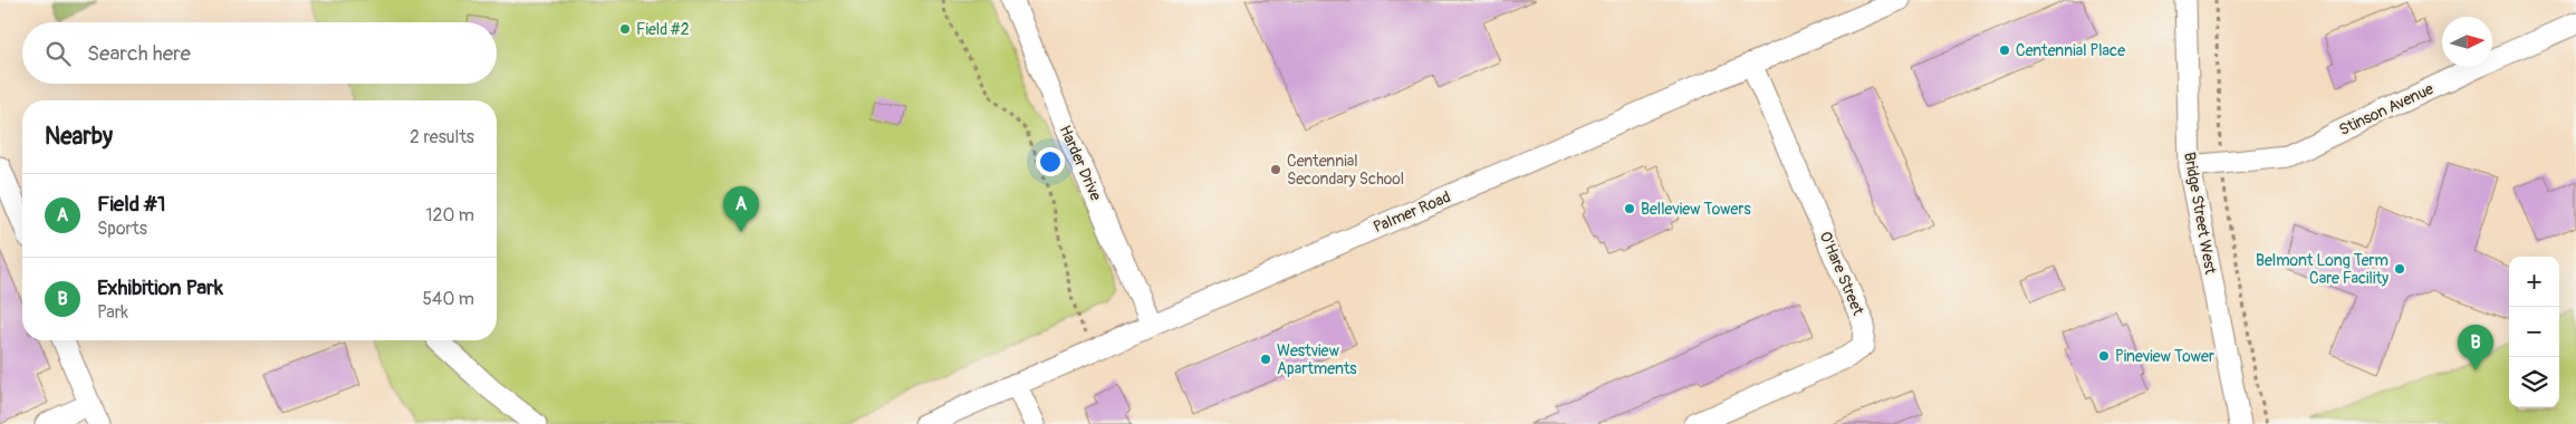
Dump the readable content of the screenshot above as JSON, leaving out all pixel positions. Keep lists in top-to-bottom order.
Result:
{
  "streets": {
    "street": [
      "Stinson Avenue",
      "Harder Drive",
      "Palmer Road",
      "Bridge Street West",
      "O'Hare Street"
    ]
  },
  "crossings": [
    ["Stinson Avenue", "Bridge Street West"],
    ["Harder Drive", "Palmer Road"],
    ["Palmer Road", "O'Hare Street"]
  ],
  "places": [
    "Field #2",
    "Centennial Place",
    "Centennial Secondary School",
    "Belleview Towers",
    "Belmont Long Term Care Facility",
    "Pineview Tower",
    "Westview Apartments"
  ],
  "north": "right",
  "page": {
    "search": "Search here",
    "heading": ["Nearby", "2 results"],
    "list": [
      {
        "mark": "A",
        "name": "Field #1",
        "note": "Sports",
        "value": "120 m"
      },
      {
        "mark": "B",
        "name": "Exhibition Park",
        "note": "Park",
        "value": "540 m"
      }
    ],
    "pins": ["A", "B"],
    "map_buttons": ["+", "−"]
  }
}
